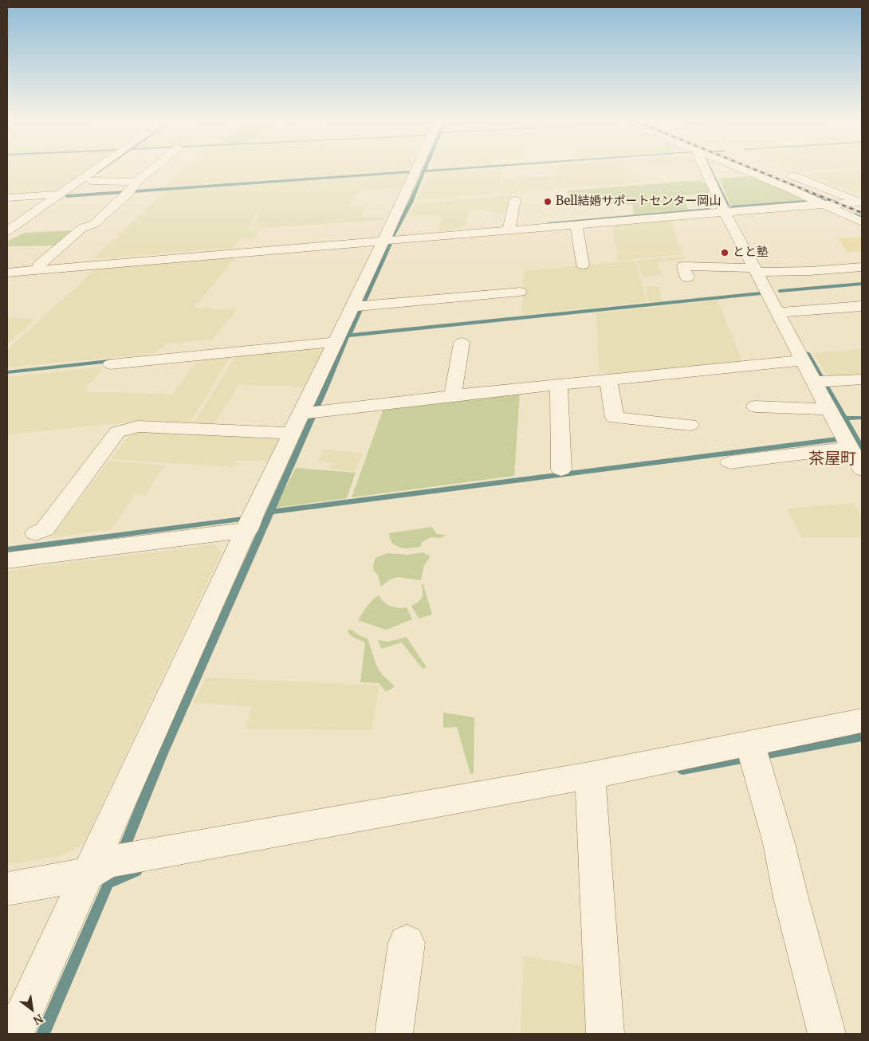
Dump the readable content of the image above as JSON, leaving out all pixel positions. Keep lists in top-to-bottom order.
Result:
{
  "districts": ["茶屋町"],
  "places": ["Bell結婚サポートセンター岡山", "とと塾"],
  "north": "bottom right"
}
